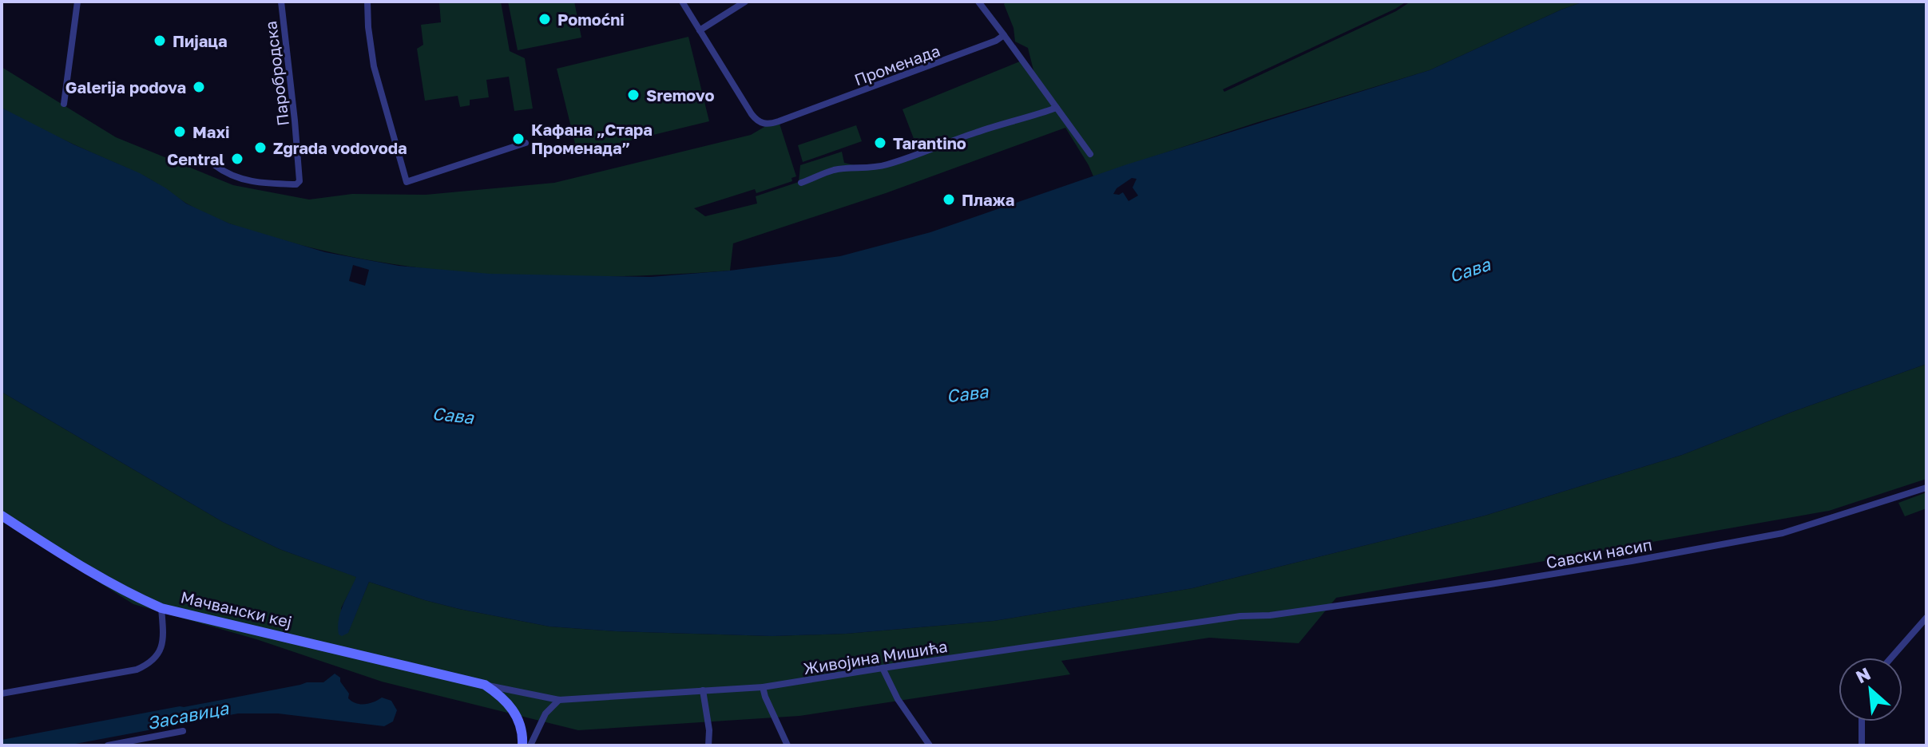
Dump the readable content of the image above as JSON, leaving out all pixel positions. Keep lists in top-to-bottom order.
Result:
{
  "streets": {
    "street": [
      "Променада",
      "Паробродска",
      "Савски насип",
      "Мачвански кеј",
      "Живојина Мишића"
    ]
  },
  "crossings": [
    ["Савски насип", "Живојина Мишића"],
    ["Мачвански кеј", "Живојина Мишића"]
  ],
  "water": ["Сава", "Засавица"],
  "places": [
    "Pomoćni",
    "Пијаца",
    "Galerija podova",
    "Sremovo",
    "Maxi",
    "Кафана „Стара Променада”",
    "Tarantino",
    "Zgrada vodovoda",
    "Central",
    "Плажа"
  ],
  "north": "top left"
}
